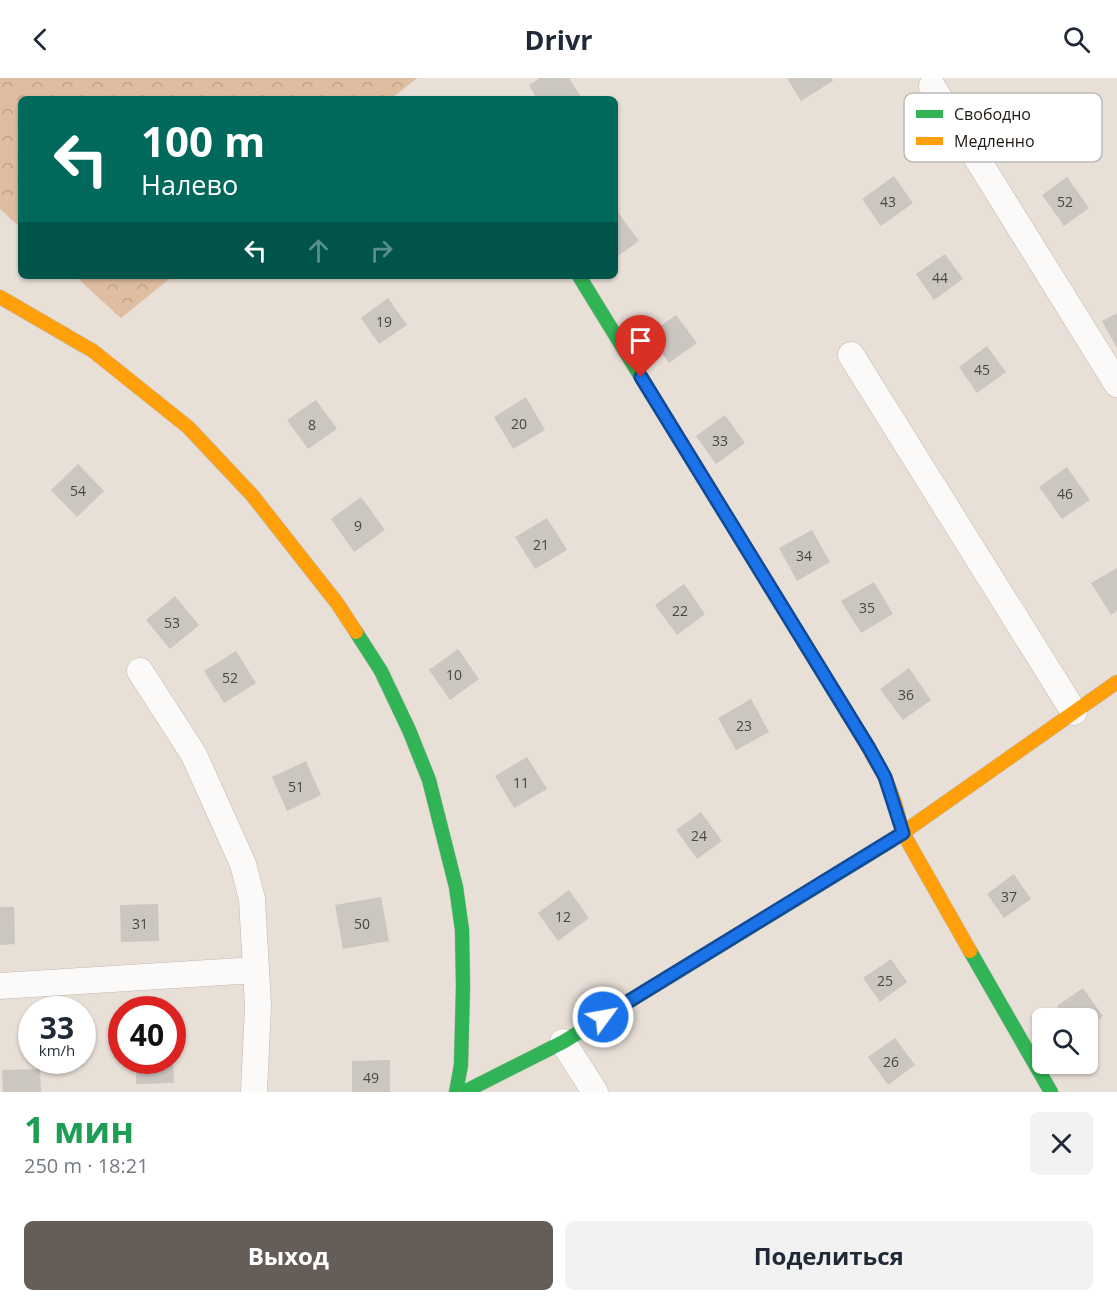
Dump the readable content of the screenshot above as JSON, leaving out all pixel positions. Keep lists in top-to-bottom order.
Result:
{
  "house_numbers": [
    "43",
    "52",
    "44",
    "19",
    "45",
    "20",
    "8",
    "33",
    "54",
    "46",
    "9",
    "21",
    "34",
    "35",
    "22",
    "53",
    "10",
    "52",
    "36",
    "23",
    "11",
    "51",
    "24",
    "37",
    "12",
    "31",
    "50",
    "25",
    "26",
    "49"
  ],
  "legend": ["Свободно", "Медленно"],
  "page": {
    "header": "Drivr",
    "turn": ["100 m", "Налево"],
    "speed": "33 km/h",
    "limit": "40",
    "heading": ["1 мин", "250 m · 18:21"],
    "buttons": ["Выход", "Поделиться"]
  }
}
